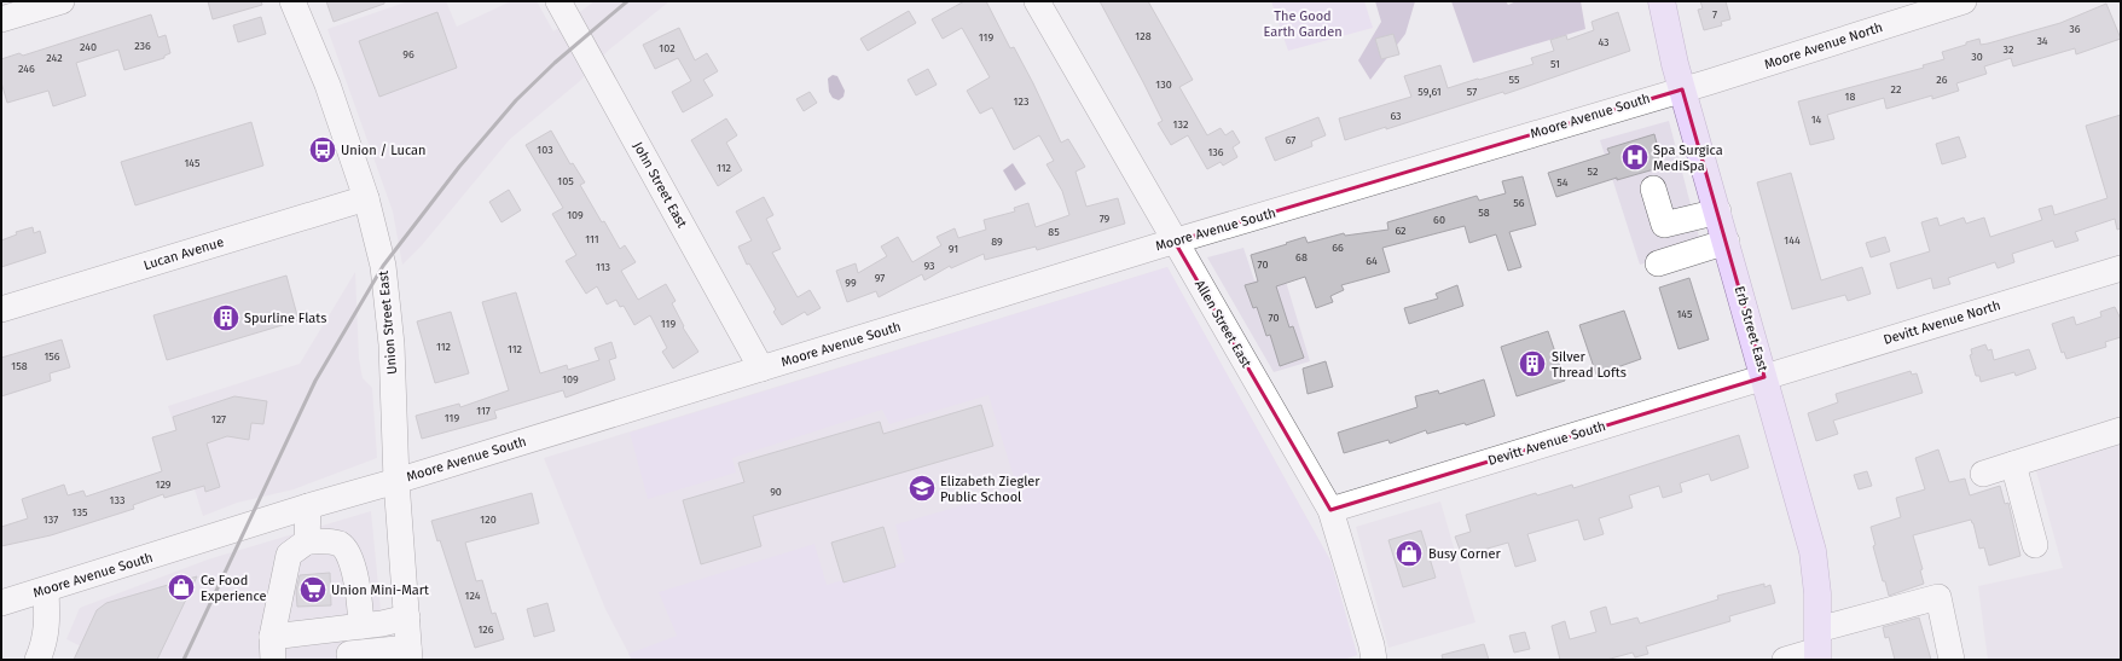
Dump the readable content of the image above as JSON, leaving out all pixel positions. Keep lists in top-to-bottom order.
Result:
{
  "streets": {
    "main road": ["Erb Street East"],
    "street": [
      "Moore Avenue North",
      "Moore Avenue South",
      "John Street East",
      "Lucan Avenue",
      "Union Street East",
      "Devitt Avenue North",
      "Allen Street East",
      "Devitt Avenue South"
    ]
  },
  "crossings": [
    ["Moore Avenue North", "Moore Avenue South"],
    ["Moore Avenue North", "Erb Street East"],
    ["Moore Avenue South", "John Street East"],
    ["Moore Avenue South", "Union Street East"],
    ["Moore Avenue South", "Allen Street East"],
    ["Moore Avenue South", "Erb Street East"],
    ["Lucan Avenue", "Union Street East"],
    ["Devitt Avenue North", "Erb Street East"],
    ["Devitt Avenue North", "Devitt Avenue South"],
    ["Allen Street East", "Devitt Avenue South"],
    ["Erb Street East", "Devitt Avenue South"]
  ],
  "parks": ["The Good Earth Garden"],
  "places": {
    "bus stop": ["Union / Lucan"],
    "hospital": ["Spa Surgica MediSpa"],
    "building": ["Spurline Flats", "Silver Thread Lofts"],
    "school or university": ["Elizabeth Ziegler Public School"],
    "shop": ["Busy Corner", "Ce Food Experience"],
    "supermarket": ["Union Mini-Mart"]
  },
  "house_numbers": [
    "7",
    "36",
    "128",
    "119",
    "34",
    "43",
    "236",
    "240",
    "102",
    "32",
    "96",
    "30",
    "242",
    "51",
    "246",
    "55",
    "26",
    "130",
    "22",
    "59,61",
    "57",
    "18",
    "123",
    "63",
    "14",
    "132",
    "67",
    "103",
    "136",
    "145",
    "112",
    "52",
    "105",
    "54",
    "56",
    "58",
    "109",
    "79",
    "60",
    "62",
    "85",
    "111",
    "144",
    "89",
    "66",
    "91",
    "68",
    "64",
    "70",
    "93",
    "113",
    "97",
    "99",
    "145",
    "70",
    "119",
    "112",
    "112",
    "156",
    "158",
    "109",
    "117",
    "119",
    "127",
    "129",
    "90",
    "133",
    "135",
    "137",
    "120",
    "124",
    "126"
  ]
}
